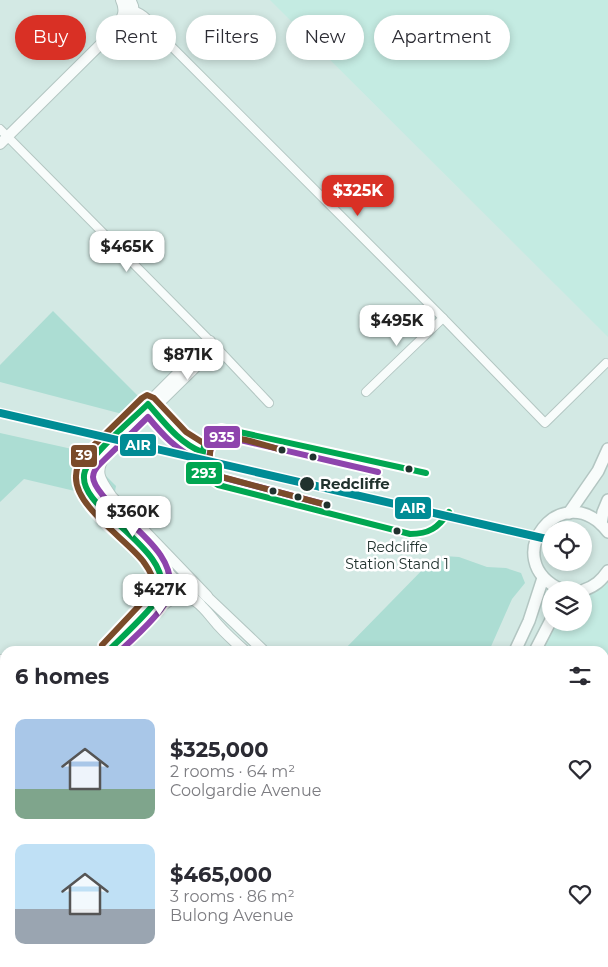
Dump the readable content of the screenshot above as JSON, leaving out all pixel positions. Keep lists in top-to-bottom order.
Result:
{
  "places": ["Redcliffe", "Redcliffe Station Stand 1"],
  "lines": [
    "transit line 39",
    "transit line 293",
    "transit line AIR",
    "transit line 935"
  ],
  "page": {
    "chip": [
      "Buy",
      "Rent",
      "Filters",
      "New",
      "Apartment"
    ],
    "price": [
      "$325K",
      "$465K",
      "$495K",
      "$871K",
      "$360K",
      "$427K"
    ],
    "heading": "6 homes",
    "list": [
      {
        "name": "$325,000",
        "note": "2 rooms · 64 m² · Coolgardie Avenue"
      },
      {
        "name": "$465,000",
        "note": "3 rooms · 86 m² · Bulong Avenue"
      }
    ]
  }
}
